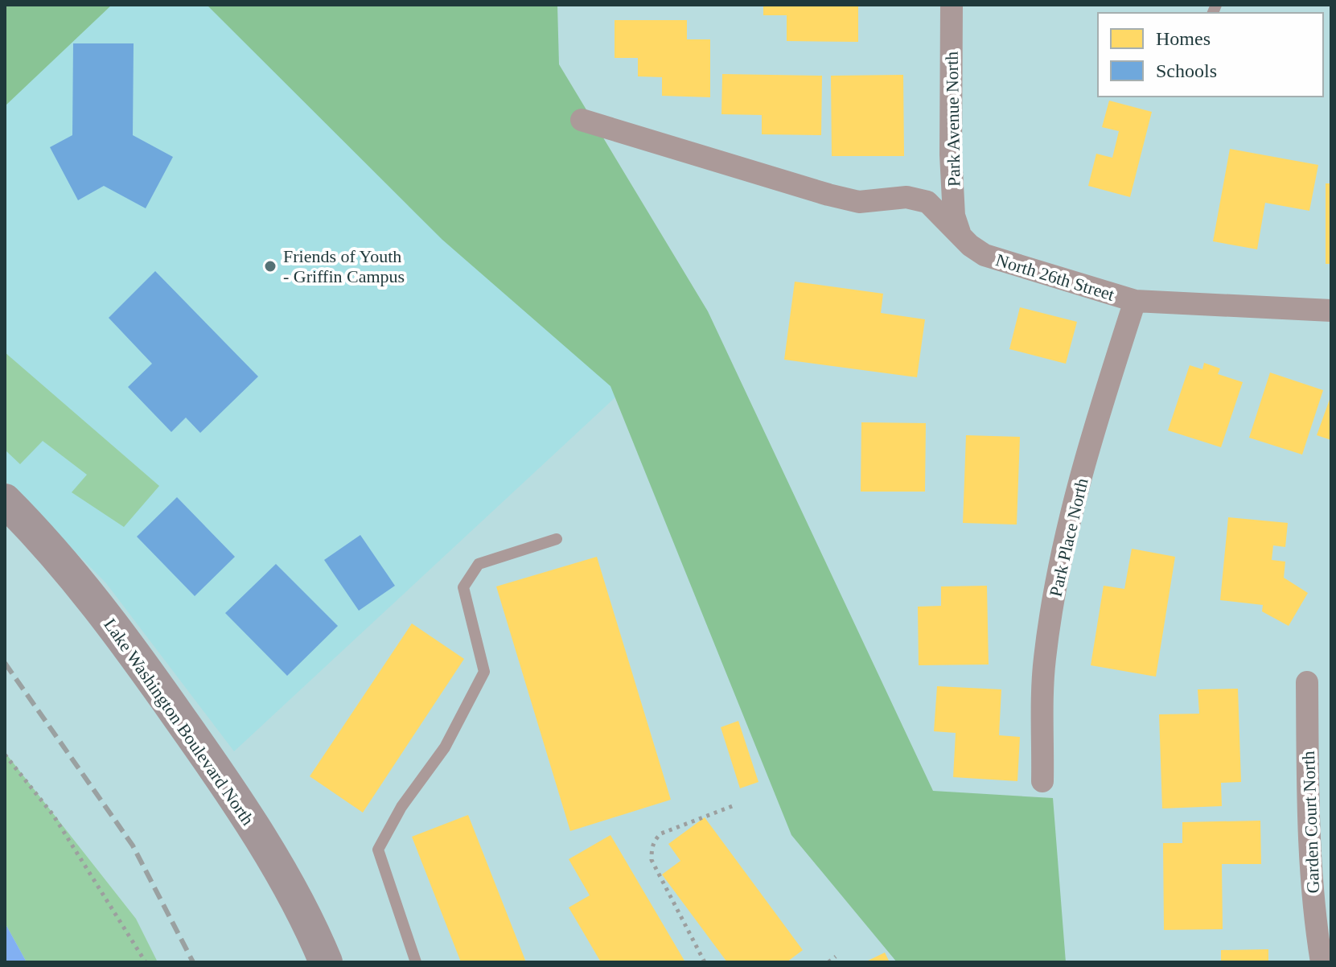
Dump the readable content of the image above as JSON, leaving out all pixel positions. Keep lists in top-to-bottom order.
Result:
{
  "streets": {
    "street": [
      "Park Avenue North",
      "North 26th Street",
      "Park Place North",
      "Lake Washington Boulevard North",
      "Garden Court North"
    ]
  },
  "crossings": [
    ["Park Avenue North", "North 26th Street"],
    ["North 26th Street", "Park Place North"]
  ],
  "places": ["Friends of Youth - Griffin Campus"],
  "legend": ["Homes", "Schools"]
}
